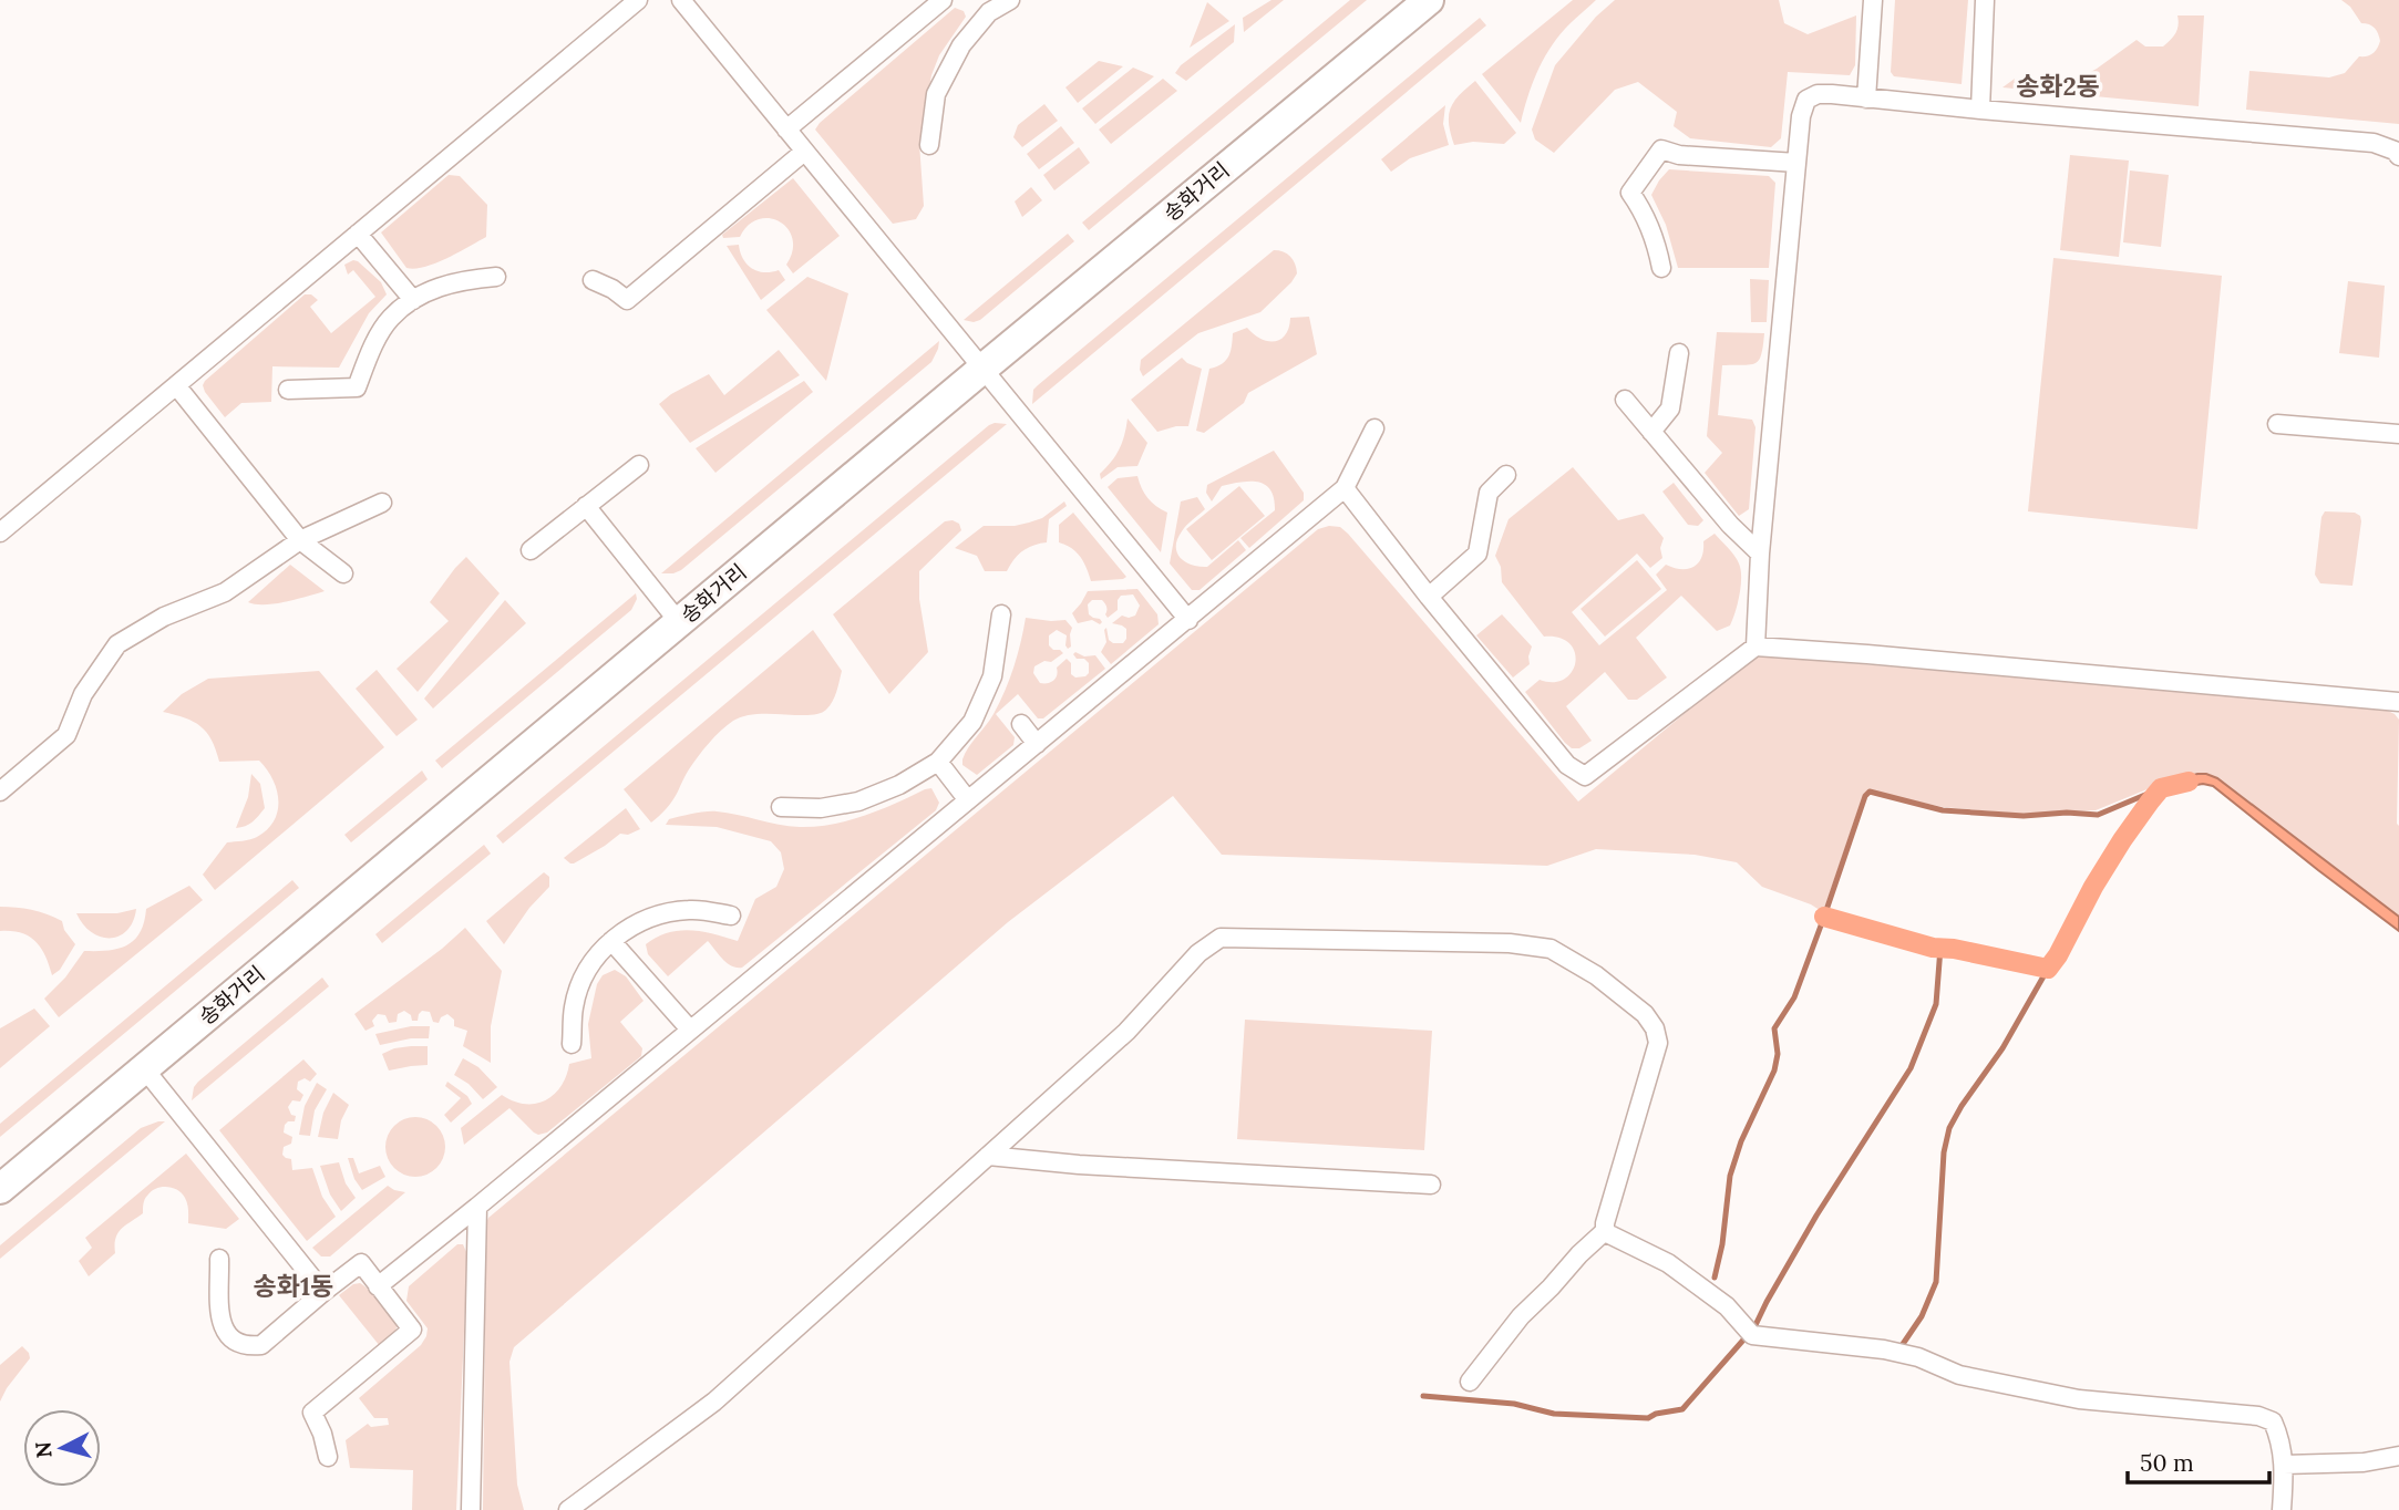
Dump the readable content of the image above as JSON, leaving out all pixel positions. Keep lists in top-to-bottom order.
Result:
{
  "streets": {
    "main road": ["송화거리"]
  },
  "districts": ["송화2동", "송화1동"],
  "scale_bar": "50 m",
  "north": "left"
}
